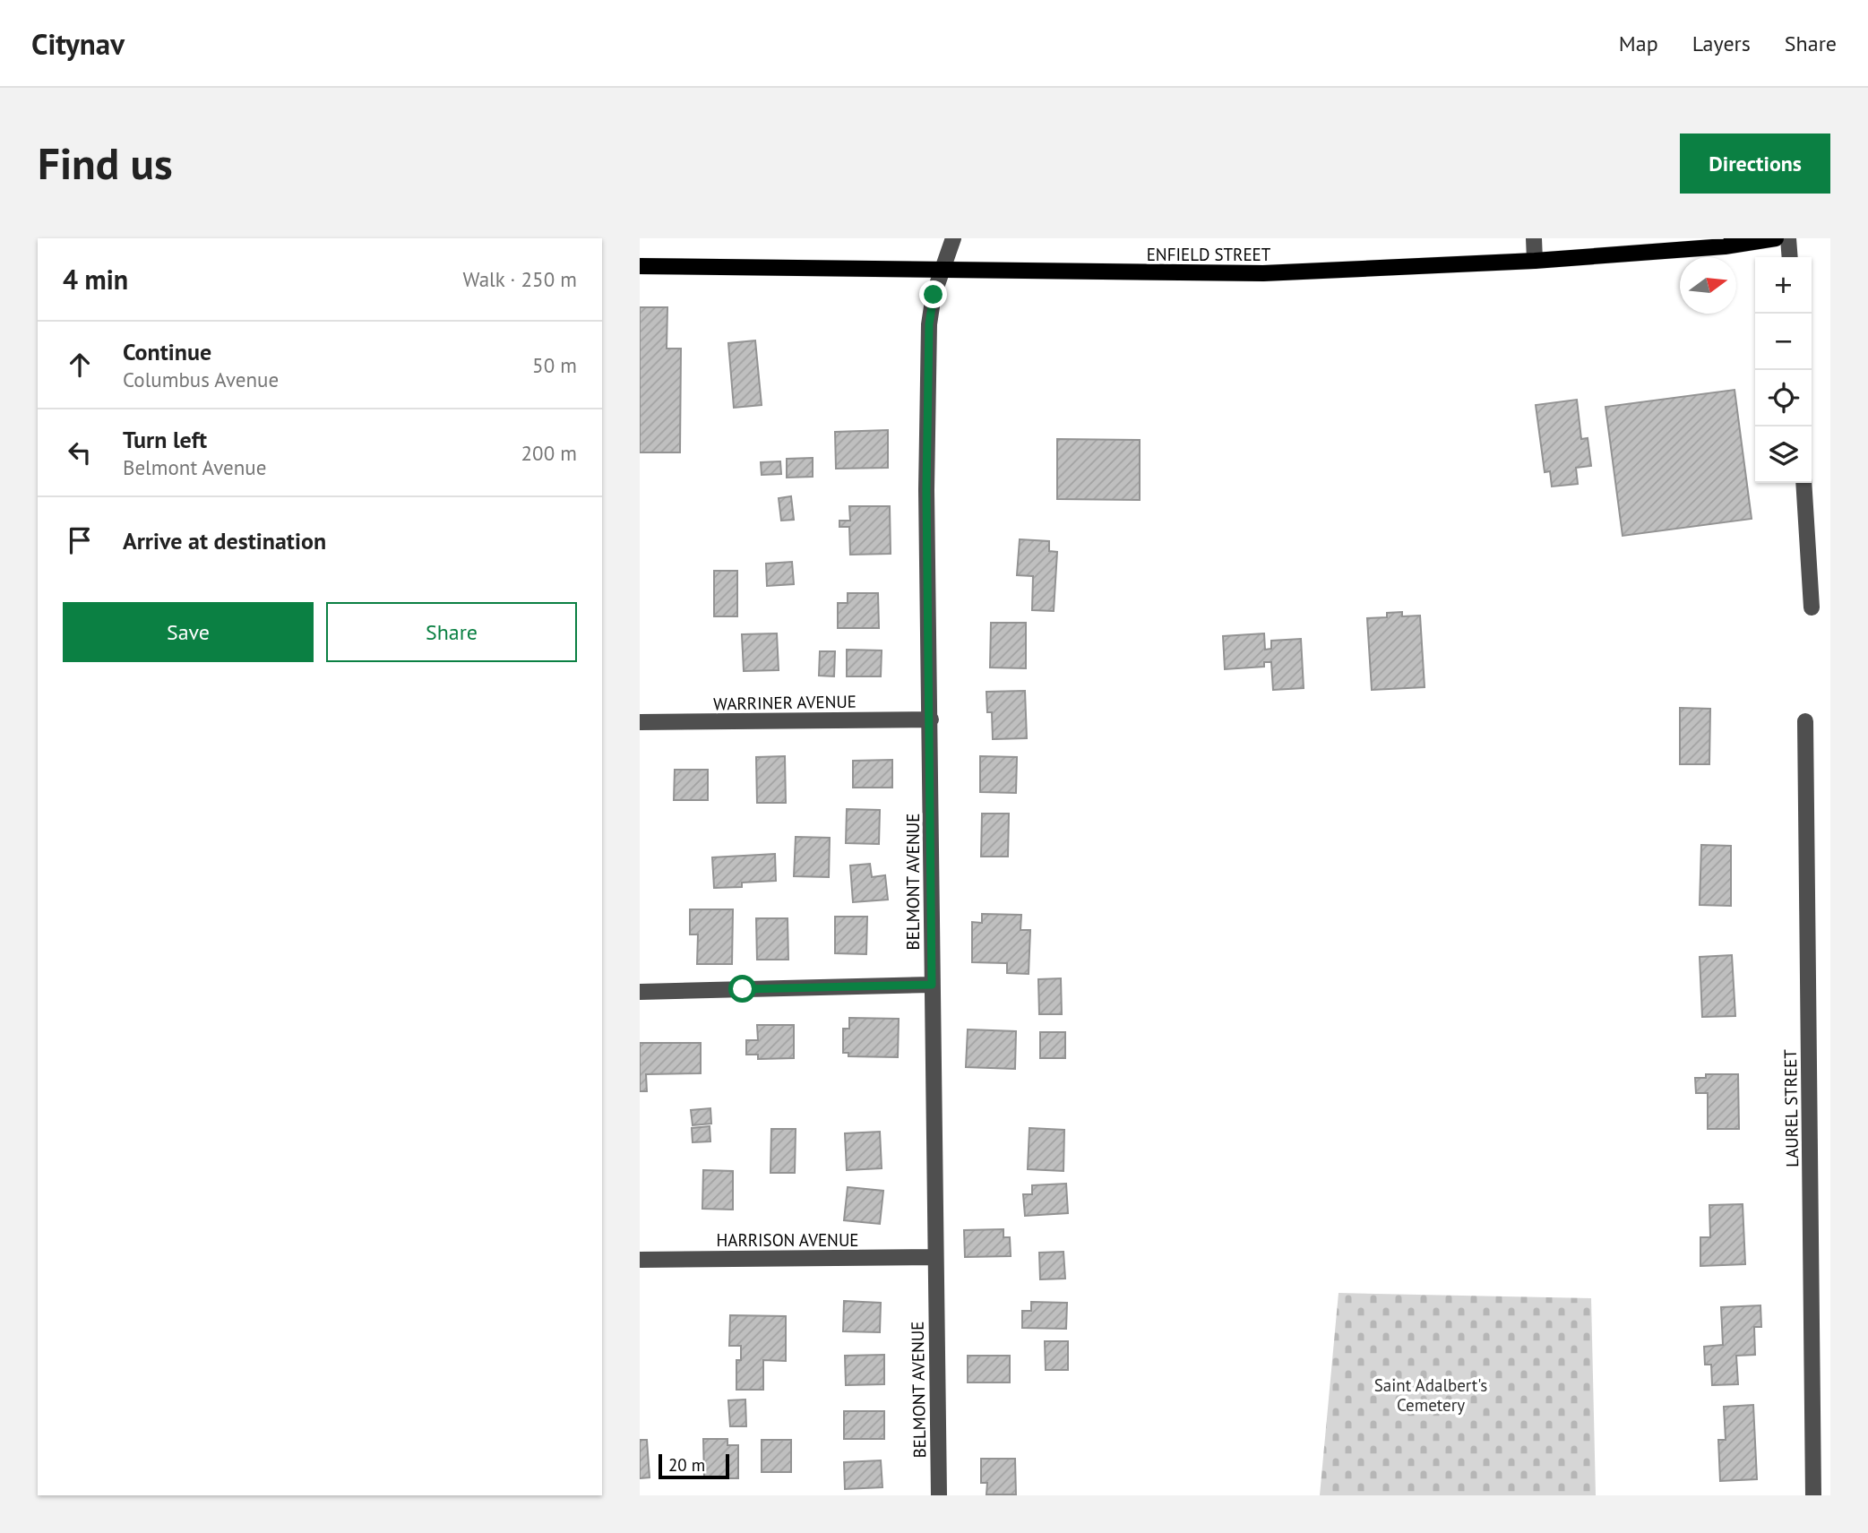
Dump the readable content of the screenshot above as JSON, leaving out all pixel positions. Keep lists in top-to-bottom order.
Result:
{
  "streets": {
    "main road": ["ENFIELD STREET"],
    "street": [
      "WARRINER AVENUE",
      "BELMONT AVENUE",
      "LAUREL STREET",
      "HARRISON AVENUE"
    ]
  },
  "crossings": [
    ["ENFIELD STREET", "BELMONT AVENUE"],
    ["WARRINER AVENUE", "BELMONT AVENUE"],
    ["BELMONT AVENUE", "HARRISON AVENUE"]
  ],
  "parks": ["Saint Adalbert's Cemetery"],
  "scale_bar": "20 m",
  "north": "right",
  "page": {
    "header": "Citynav",
    "nav": ["Map", "Layers", "Share"],
    "buttons": [
      "Directions",
      ["Save", "Share"]
    ],
    "title": "Find us",
    "heading": ["4 min", "Walk · 250 m"],
    "map_buttons": ["+", "−"],
    "list": [
      ["Continue", "Columbus Avenue", "50 m"],
      ["Turn left", "Belmont Avenue", "200 m"],
      "Arrive at destination"
    ],
    "scale": "20 m"
  }
}
